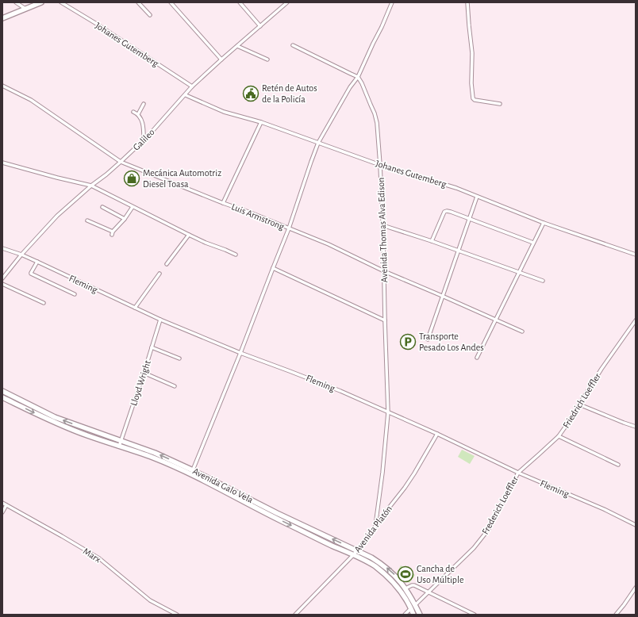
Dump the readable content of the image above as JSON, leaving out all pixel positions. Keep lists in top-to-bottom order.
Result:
{
  "streets": {
    "main road": ["Avenida Galo Vela"],
    "street": [
      "Johanes Gutemberg",
      "Galileo",
      "Luis Armstrong",
      "Avenida Thomas Alva Edison",
      "Fleming",
      "Lloyd Wright",
      "Friedrich Loeffler",
      "Frederich Loeffler",
      "Avenida Platón",
      "Marx"
    ]
  },
  "crossings": [
    ["Johanes Gutemberg", "Galileo"],
    ["Johanes Gutemberg", "Avenida Thomas Alva Edison"],
    ["Galileo", "Luis Armstrong"],
    ["Galileo", "Fleming"],
    ["Luis Armstrong", "Avenida Thomas Alva Edison"],
    ["Avenida Thomas Alva Edison", "Fleming"],
    ["Avenida Thomas Alva Edison", "Avenida Platón"],
    ["Fleming", "Lloyd Wright"],
    ["Fleming", "Friedrich Loeffler"],
    ["Fleming", "Frederich Loeffler"],
    ["Fleming", "Avenida Platón"],
    ["Lloyd Wright", "Avenida Galo Vela"],
    ["Friedrich Loeffler", "Frederich Loeffler"],
    ["Avenida Galo Vela", "Frederich Loeffler"],
    ["Avenida Galo Vela", "Avenida Platón"]
  ],
  "places": {
    "public building": ["Retén de Autos de la Policía"],
    "shop": ["Mecánica Automotriz Diesel Toasa"],
    "parking": ["Transporte Pesado Los Andes"],
    "sports": ["Cancha de Uso Múltiple"]
  }
}
